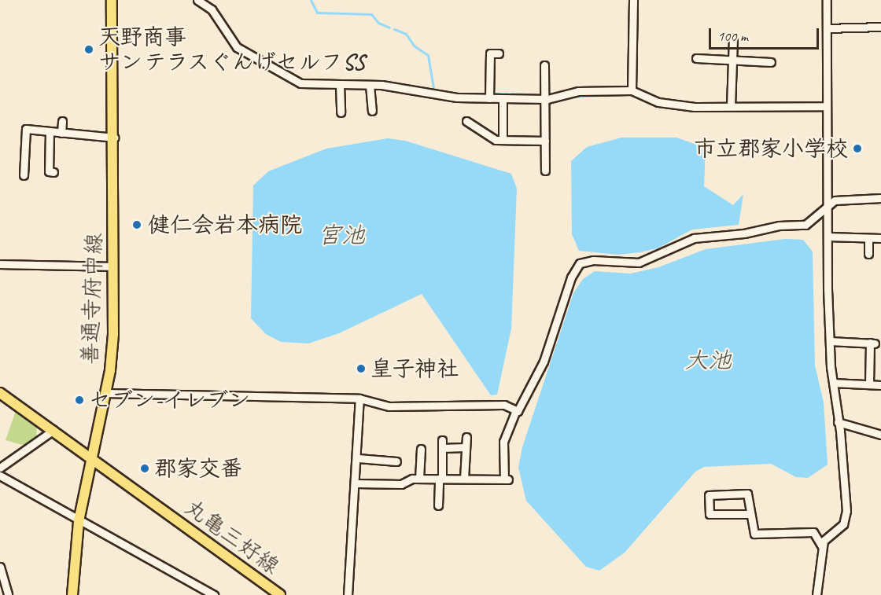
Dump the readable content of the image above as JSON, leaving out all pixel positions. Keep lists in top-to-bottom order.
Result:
{
  "streets": {
    "main road": ["善通寺府中線", "丸亀三好線"]
  },
  "crossings": [
    ["善通寺府中線", "丸亀三好線"]
  ],
  "water": ["宮池", "大池"],
  "places": [
    "天野商事 サンテラスぐんげセルフSS",
    "市立郡家小学校",
    "健仁会岩本病院",
    "皇子神社",
    "セブン-イレブン",
    "郡家交番"
  ],
  "scale_bar": "100 m"
}
